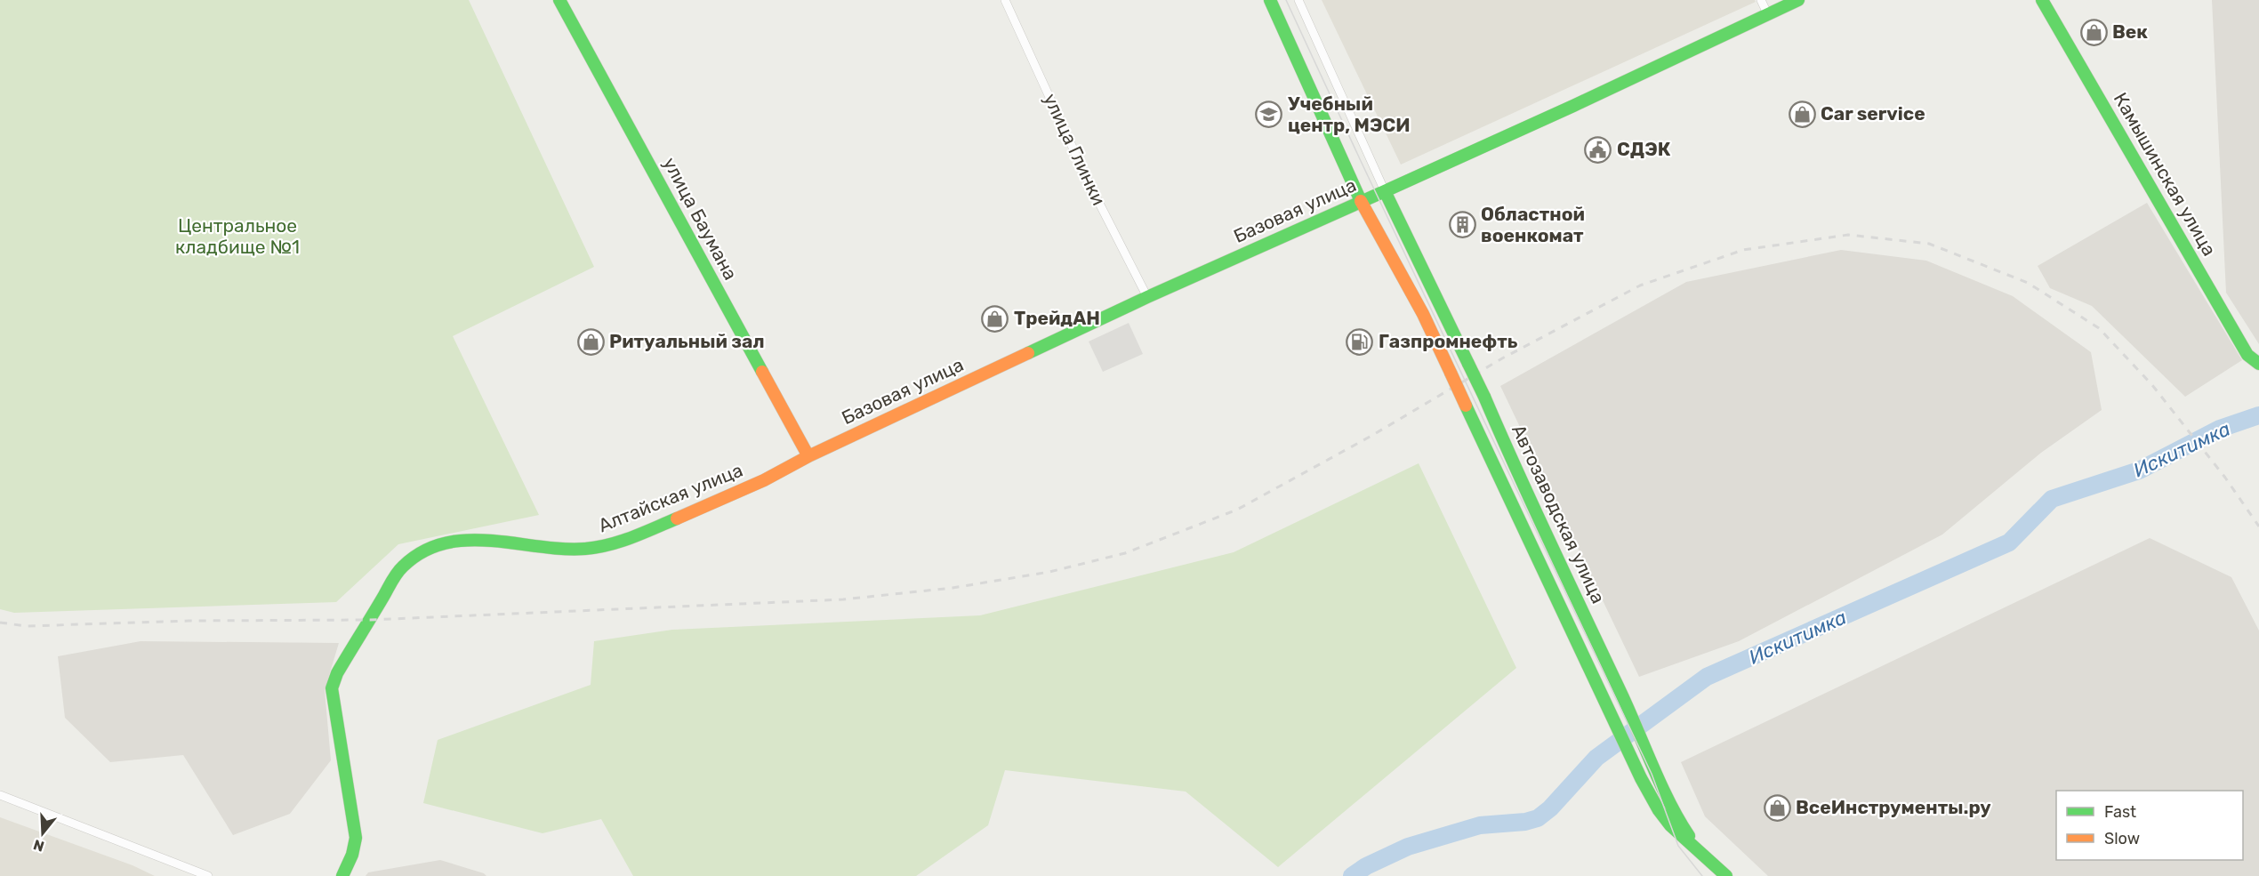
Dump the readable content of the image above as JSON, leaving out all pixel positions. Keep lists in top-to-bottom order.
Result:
{
  "streets": {
    "main road": [
      "Камышинская улица",
      "Базовая улица",
      "улица Баумана",
      "Алтайская улица",
      "Автозаводская улица"
    ],
    "street": ["улица Глинки"]
  },
  "crossings": [
    ["улица Глинки", "Базовая улица"],
    ["Базовая улица", "улица Баумана"],
    ["Базовая улица", "Алтайская улица"],
    ["Базовая улица", "Автозаводская улица"],
    ["улица Баумана", "Алтайская улица"]
  ],
  "water": ["Искитимка"],
  "parks": ["Центральное кладбище №1"],
  "places": {
    "shop": [
      "Век",
      "Car service",
      "ТрейдАН",
      "Ритуальный зал",
      "ВсеИнструменты.ру"
    ],
    "school or university": ["Учебный центр, МЭСИ"],
    "public building": ["СДЭК"],
    "building": ["Областной военкомат"],
    "fuel station": ["Газпромнефть"]
  },
  "legend": ["Fast", "Slow"],
  "north": "bottom"
}
